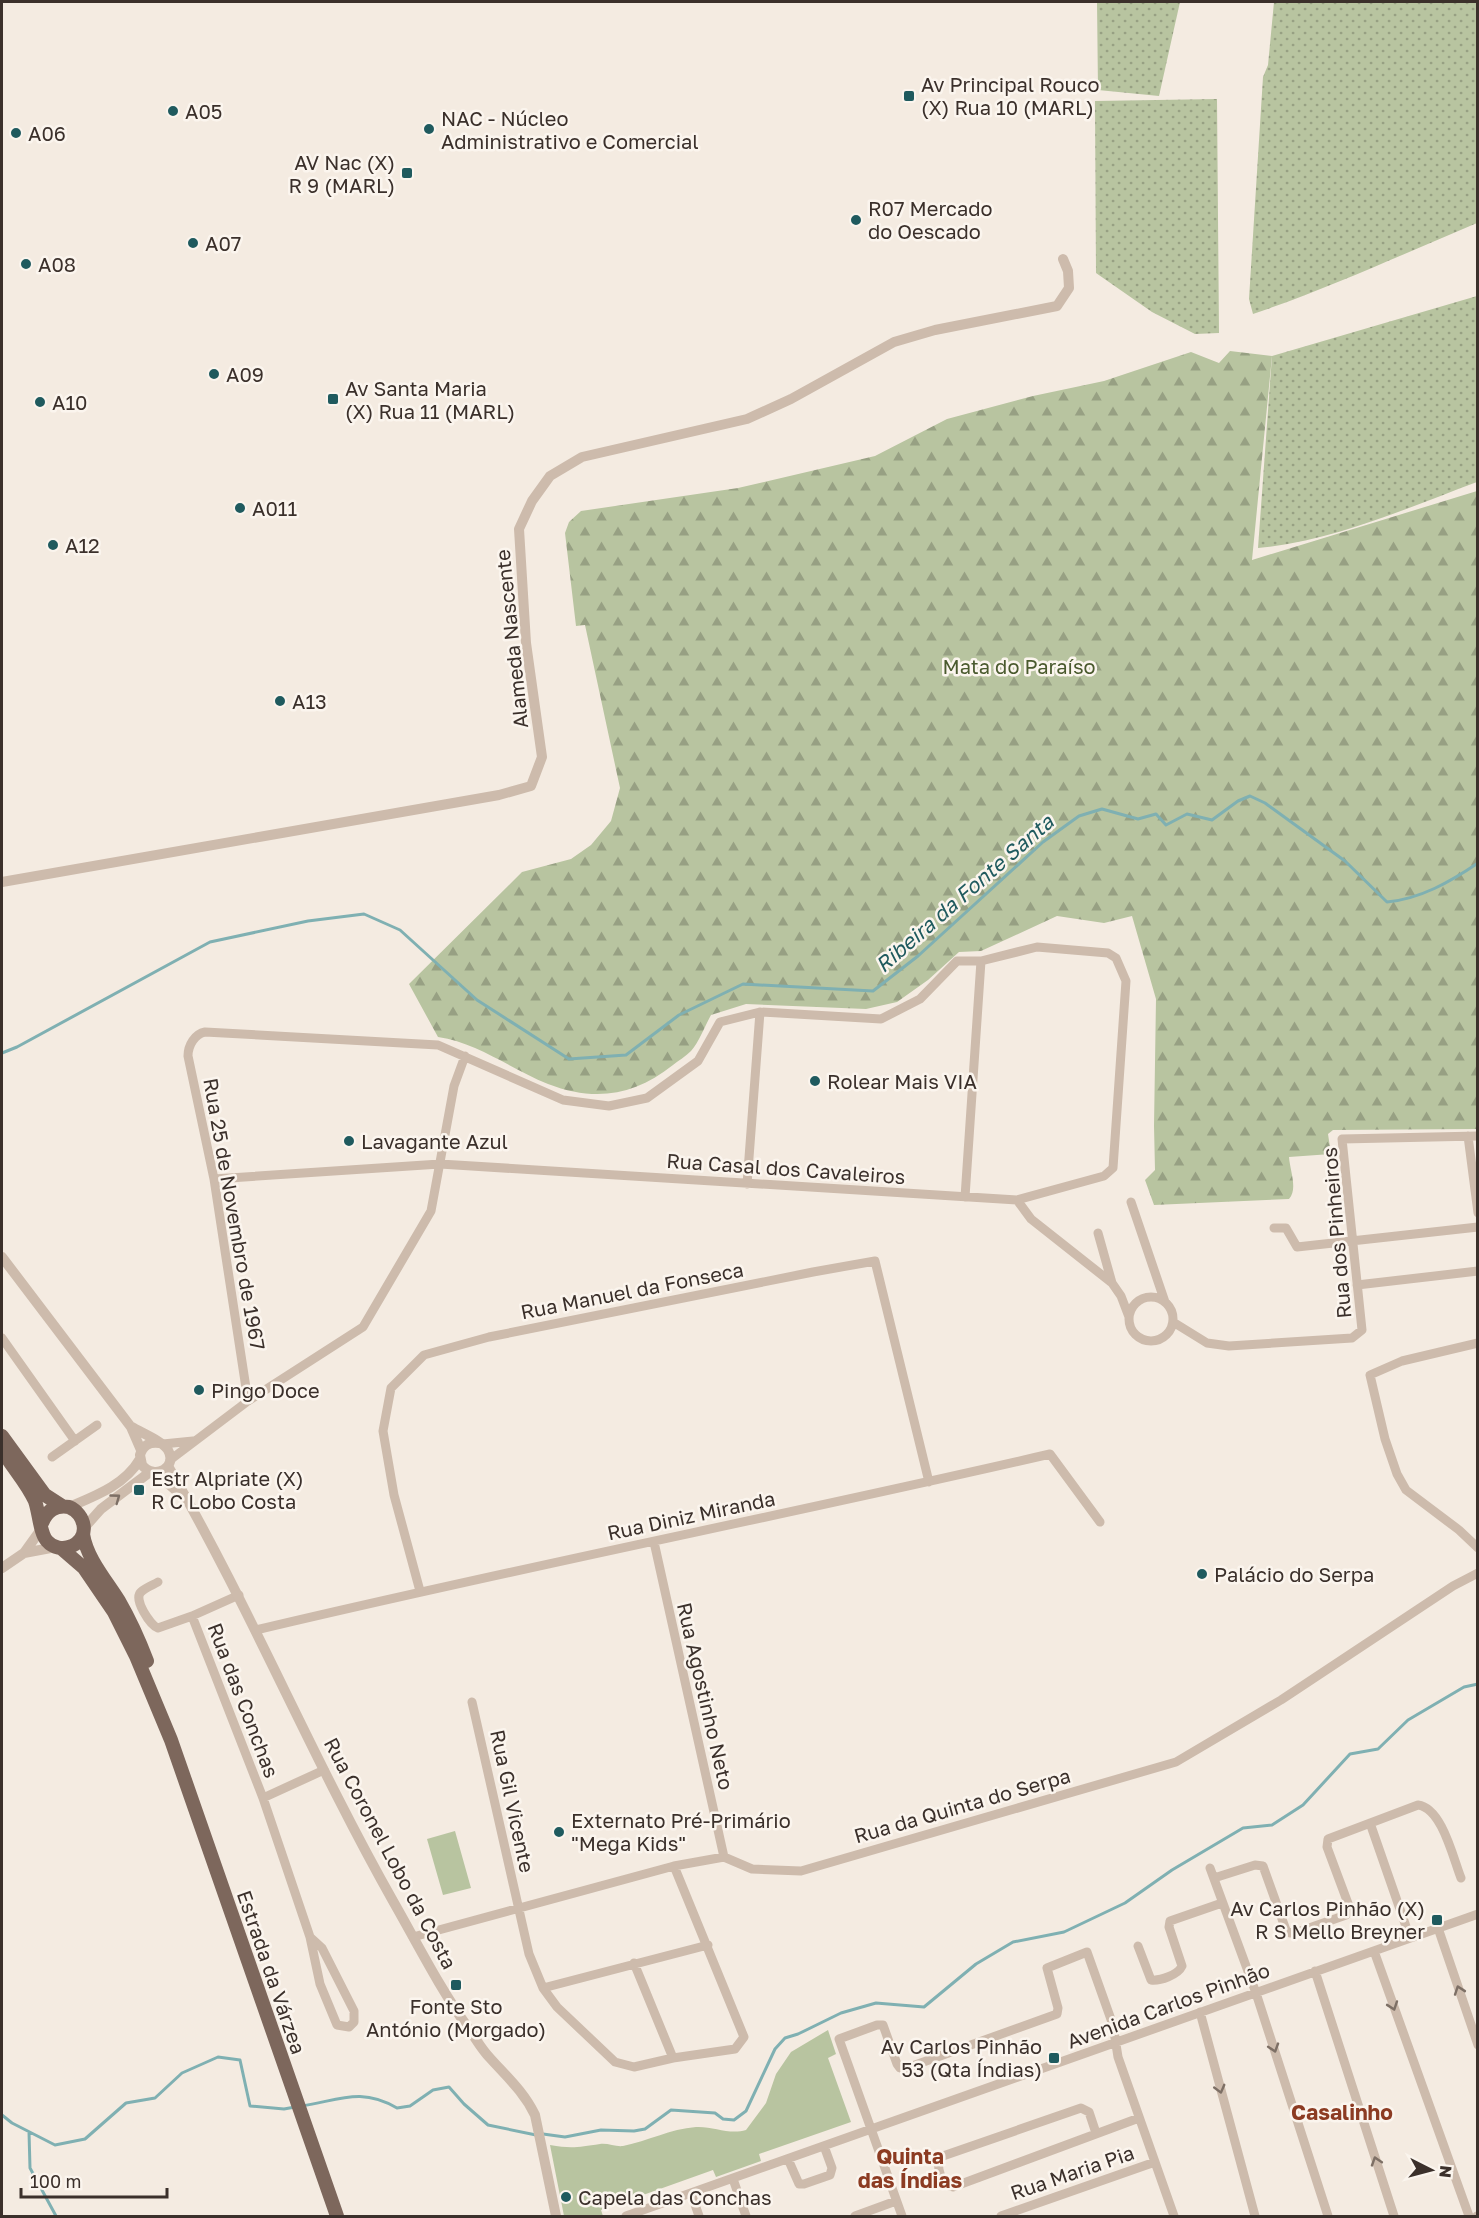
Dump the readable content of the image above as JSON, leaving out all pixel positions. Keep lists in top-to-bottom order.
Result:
{
  "streets": {
    "main road": ["Estrada da Várzea"],
    "street": [
      "Alameda Nascente",
      "Rua Casal dos Cavaleiros",
      "Rua 25 de Novembro de 1967",
      "Rua dos Pinheiros",
      "Rua Manuel da Fonseca",
      "Rua Diniz Miranda",
      "Rua Agostinho Neto",
      "Rua das Conchas",
      "Rua Gil Vicente",
      "Rua da Quinta do Serpa",
      "Rua Coronel Lobo da Costa",
      "Avenida Carlos Pinhão",
      "Rua Maria Pia"
    ]
  },
  "crossings": [
    ["Rua Casal dos Cavaleiros", "Rua 25 de Novembro de 1967"],
    ["Rua Manuel da Fonseca", "Rua Diniz Miranda"],
    ["Rua Diniz Miranda", "Rua Agostinho Neto"],
    ["Rua Diniz Miranda", "Rua Coronel Lobo da Costa"],
    ["Rua Agostinho Neto", "Rua da Quinta do Serpa"],
    ["Rua das Conchas", "Rua Coronel Lobo da Costa"]
  ],
  "districts": ["Casalinho", "Quinta das Índias"],
  "water": ["Ribeira da Fonte Santa"],
  "parks": ["Mata do Paraíso"],
  "places": {
    "transit": [
      "Av Principal Rouco (X) Rua 10 (MARL)",
      "AV Nac (X) R 9 (MARL)",
      "Av Santa Maria (X) Rua 11 (MARL)",
      "Estr Alpriate (X) R C Lobo Costa",
      "Av Carlos Pinhão (X) R S Mello Breyner",
      "Fonte Sto António (Morgado)",
      "Av Carlos Pinhão 53 (Qta Índias)"
    ],
    "other": [
      "A05",
      "NAC - Núcleo Administrativo e Comercial",
      "A06",
      "R07 Mercado do Oescado",
      "A07",
      "A08",
      "A09",
      "A10",
      "A011",
      "A12",
      "A13",
      "Rolear Mais VIA",
      "Lavagante Azul",
      "Pingo Doce",
      "Palácio do Serpa",
      "Externato Pré-Primário \"Mega Kids\"",
      "Capela das Conchas"
    ]
  },
  "scale_bar": "100 m",
  "north": "right"
}
